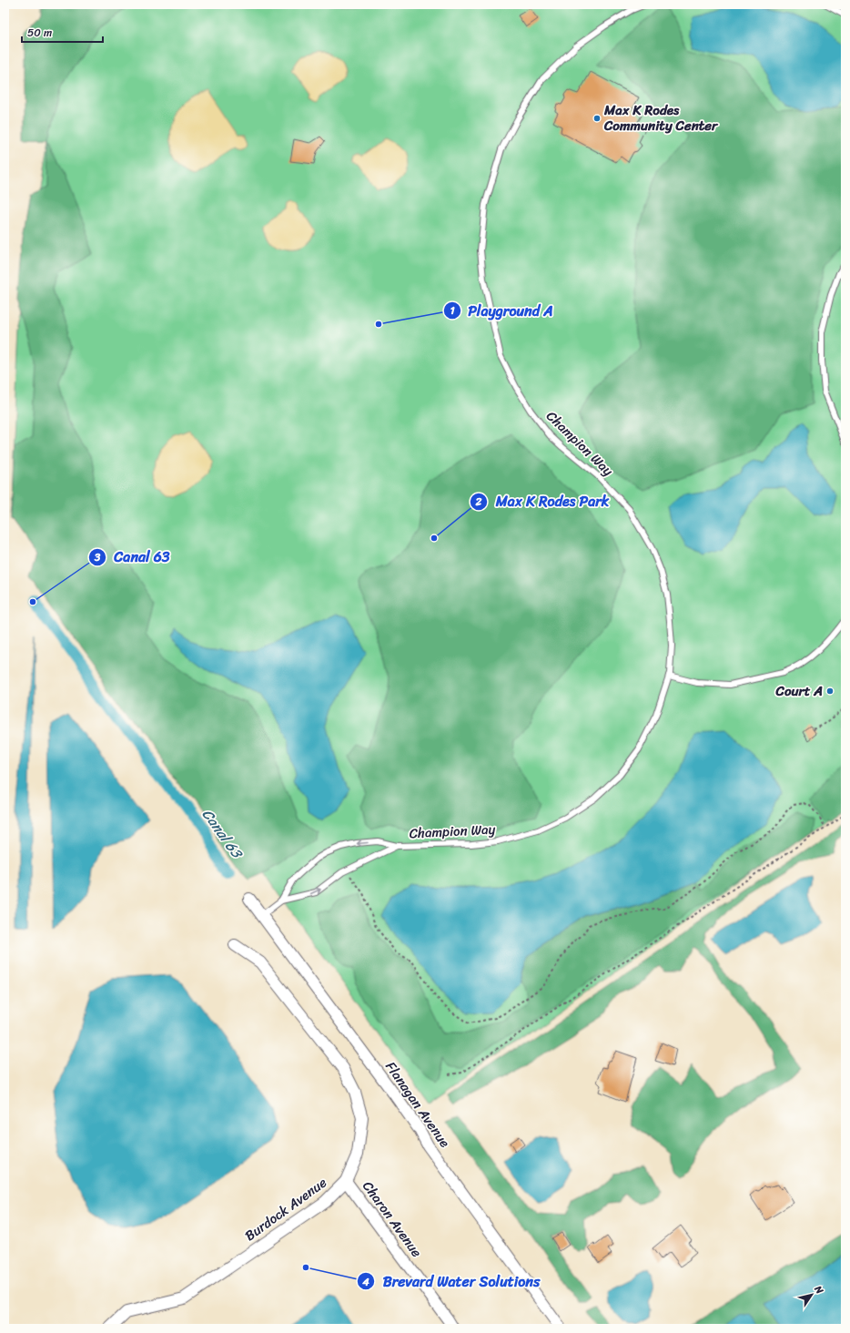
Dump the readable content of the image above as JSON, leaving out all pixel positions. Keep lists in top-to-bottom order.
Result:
{
  "streets": {
    "street": ["Flanagan Avenue", "Burdock Avenue", "Charon Avenue"],
    "lane": ["Champion Way"]
  },
  "crossings": [
    ["Champion Way", "Flanagan Avenue"],
    ["Burdock Avenue", "Charon Avenue"]
  ],
  "water": ["Canal 63"],
  "places": [
    "Max K Rodes Community Center",
    "Playground A",
    "Max K Rodes Park",
    "Canal 63",
    "Court A",
    "Brevard Water Solutions"
  ],
  "scale_bar": "50 m",
  "north": "top right"
}
